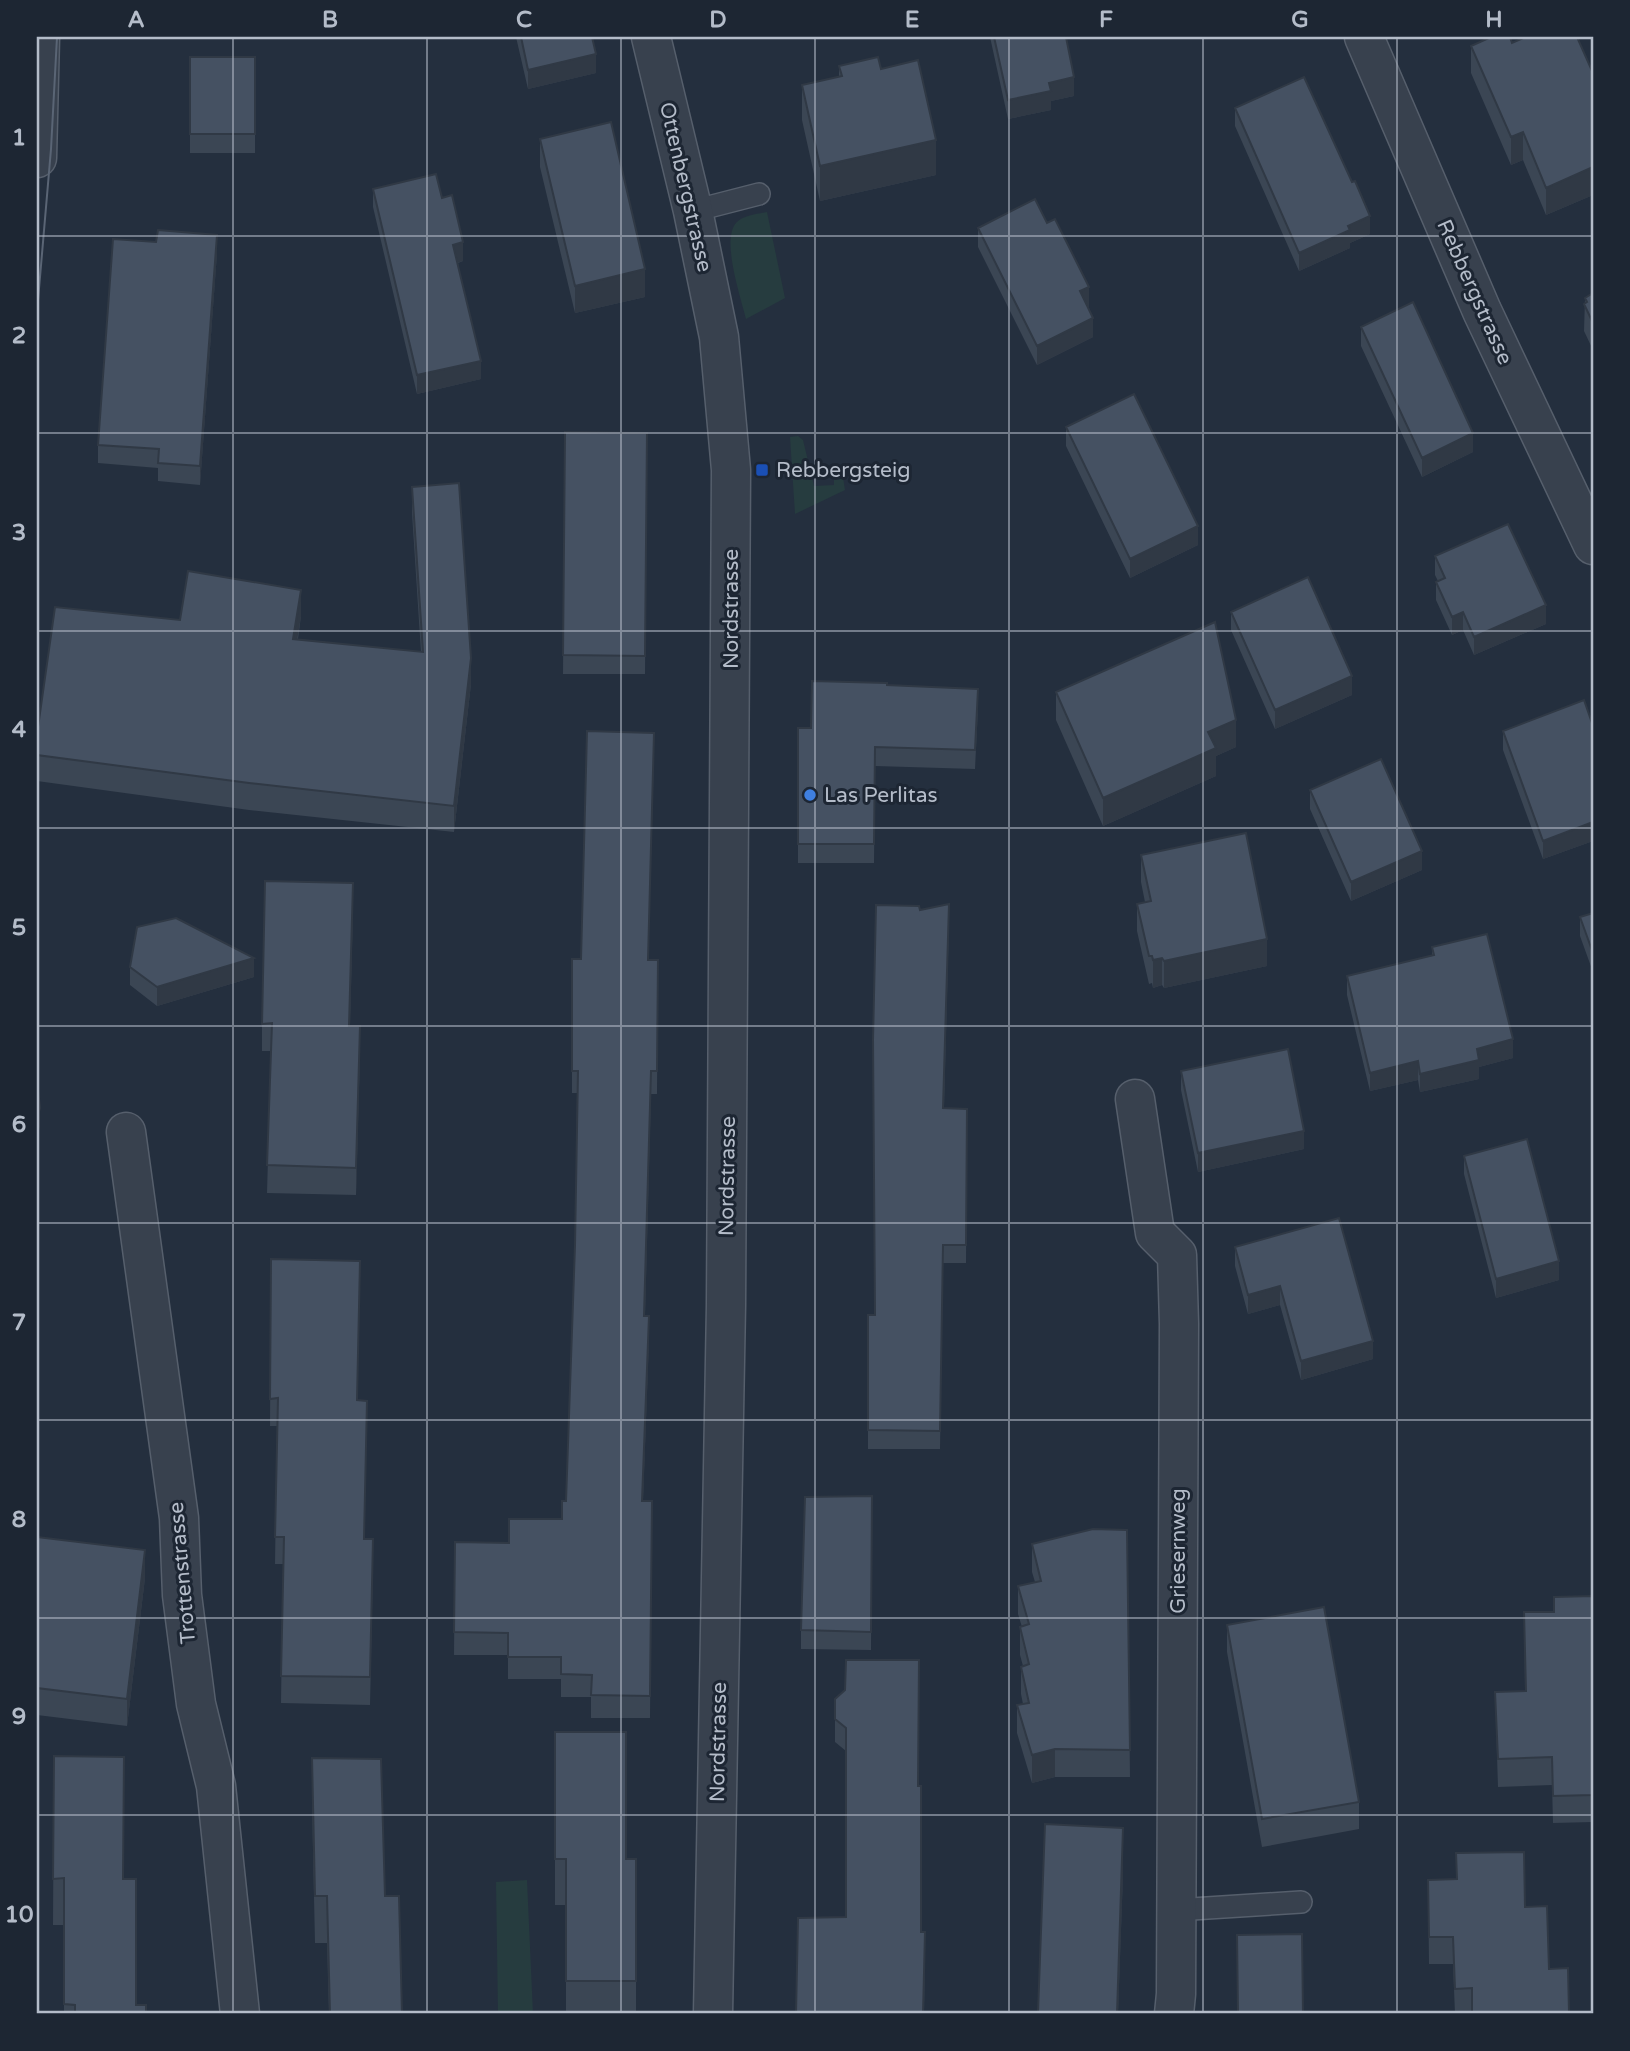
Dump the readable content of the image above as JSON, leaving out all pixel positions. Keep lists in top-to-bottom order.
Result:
{
  "streets": {
    "street": [
      "Ottenbergstrasse",
      "Rebbergstrasse",
      "Nordstrasse",
      "Griesernweg",
      "Trottenstrasse"
    ]
  },
  "crossings": [
    ["Ottenbergstrasse", "Nordstrasse"]
  ],
  "places": {
    "transit": ["Rebbergsteig"],
    "other": ["Las Perlitas"]
  },
  "grid": {
    "columns": [
      "A",
      "B",
      "C",
      "D",
      "E",
      "F",
      "G",
      "H"
    ],
    "rows": [
      "1",
      "2",
      "3",
      "4",
      "5",
      "6",
      "7",
      "8",
      "9",
      "10"
    ]
  }
}
